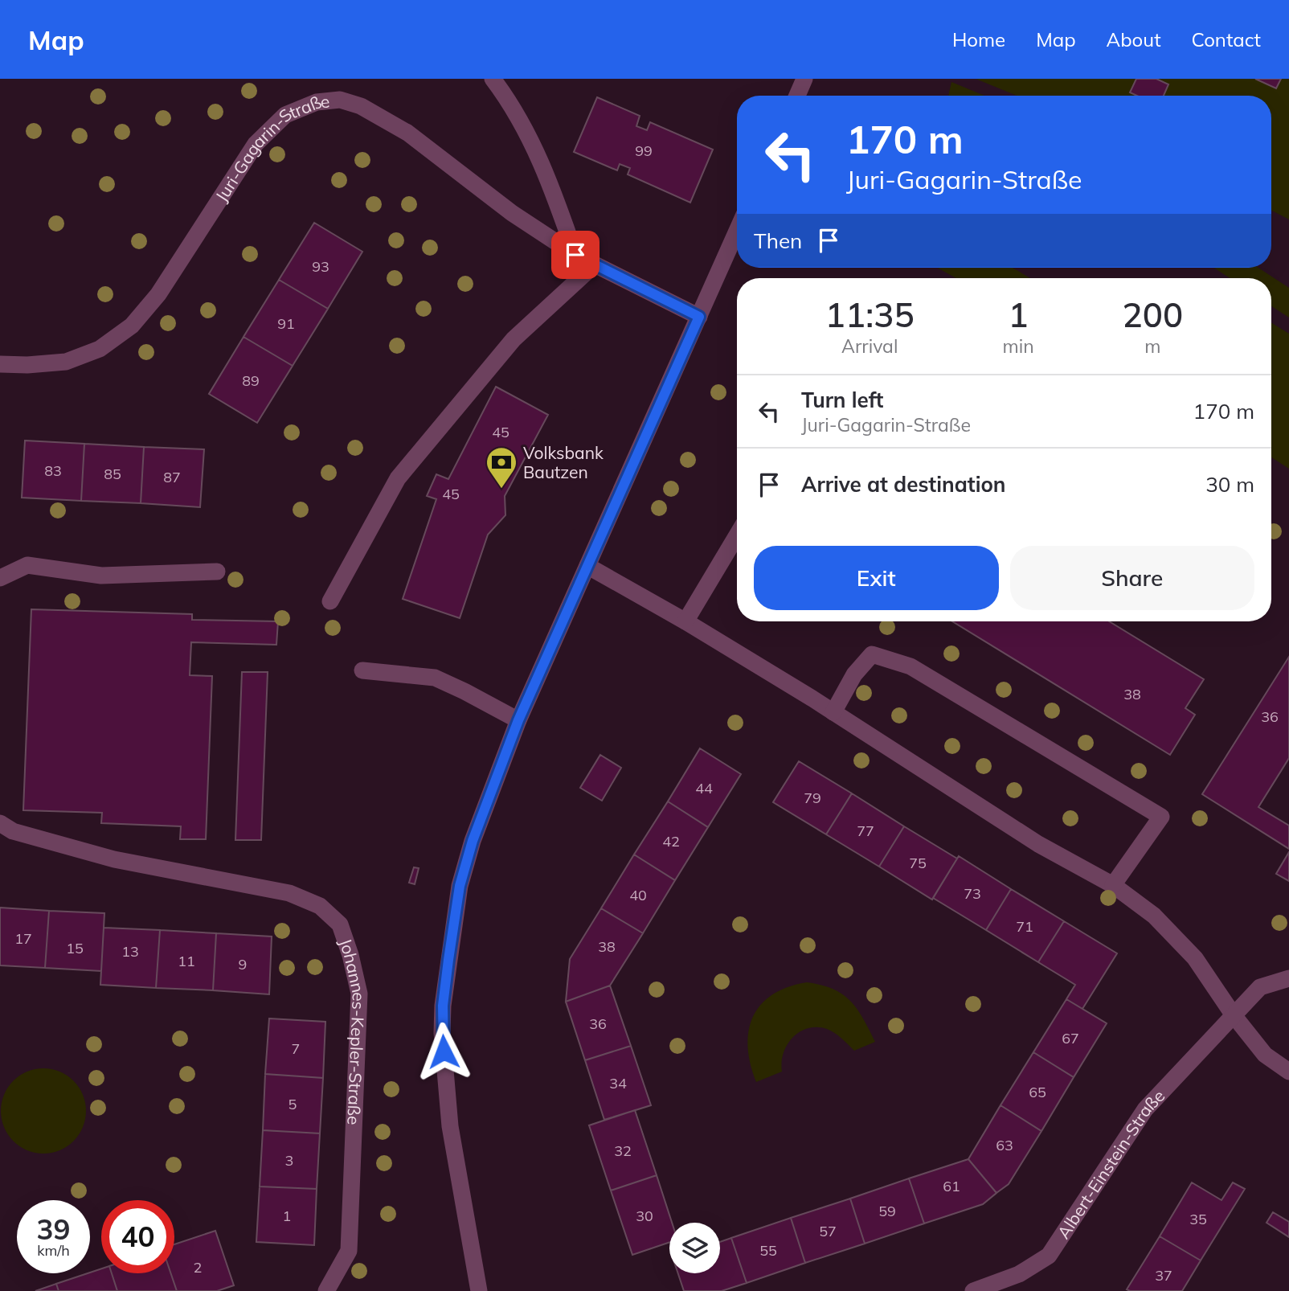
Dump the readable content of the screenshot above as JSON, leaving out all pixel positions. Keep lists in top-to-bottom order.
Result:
{
  "streets": {
    "street": ["Juri-Gagarin-Straße", "Johannes-Kepler-Straße", "Albert-Einstein-Straße"]
  },
  "places": {
    "bank": ["Volksbank Bautzen"]
  },
  "house_numbers": [
    "99",
    "93",
    "91",
    "89",
    "45",
    "83",
    "85",
    "87",
    "45",
    "38",
    "36",
    "44",
    "79",
    "77",
    "42",
    "75",
    "73",
    "40",
    "71",
    "17",
    "38",
    "15",
    "13",
    "11",
    "9",
    "36",
    "67",
    "7",
    "34",
    "65",
    "5",
    "63",
    "32",
    "3",
    "61",
    "59",
    "1",
    "30",
    "35",
    "57",
    "55",
    "2",
    "37"
  ],
  "page": {
    "header": "Map",
    "nav": [
      "Home",
      "Map",
      "About",
      "Contact"
    ],
    "turn": ["170 m", "Juri-Gagarin-Straße"],
    "then": "Then",
    "eta": [
      "11:35",
      "Arrival",
      "1",
      "min",
      "200",
      "m"
    ],
    "list": [
      {
        "name": "Turn left",
        "note": "Juri-Gagarin-Straße",
        "value": "170 m"
      },
      {
        "name": "Arrive at destination",
        "value": "30 m"
      }
    ],
    "buttons": ["Exit", "Share"],
    "speed": "39 km/h",
    "limit": "40"
  }
}
